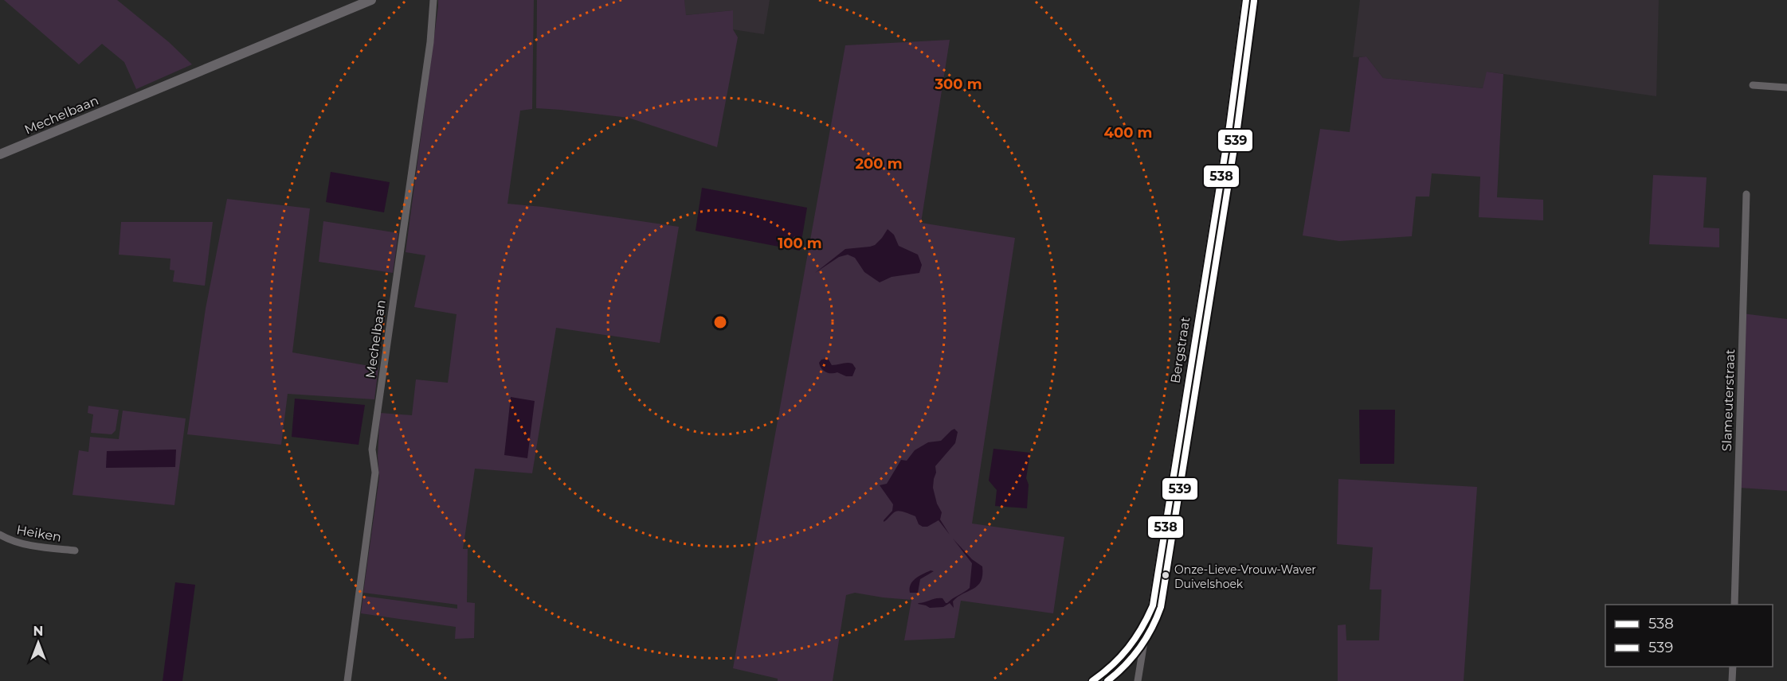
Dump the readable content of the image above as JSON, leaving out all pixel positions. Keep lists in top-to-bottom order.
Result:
{
  "streets": {
    "street": [
      "Mechelbaan",
      "Bergstraat",
      "Slameuterstraat",
      "Heiken"
    ]
  },
  "places": ["Onze-Lieve-Vrouw-Waver Duivelshoek"],
  "lines": ["transit line 538", "transit line 539"],
  "legend": ["538", "539"],
  "north": "top",
  "rings": [
    "300 m",
    "400 m",
    "200 m",
    "100 m"
  ]
}
